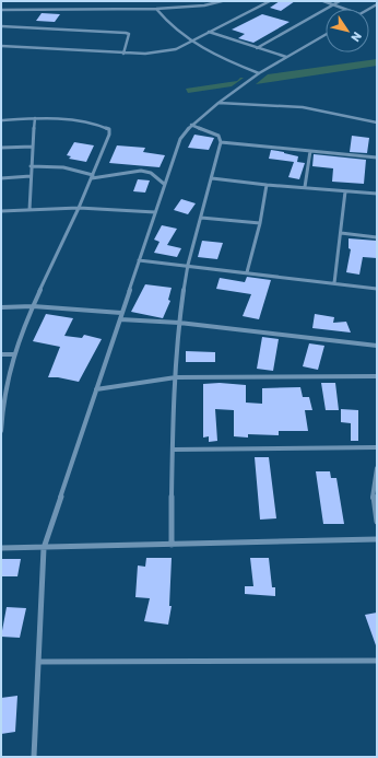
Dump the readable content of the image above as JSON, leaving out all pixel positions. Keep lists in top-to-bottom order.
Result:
{
  "north": "bottom right"
}
